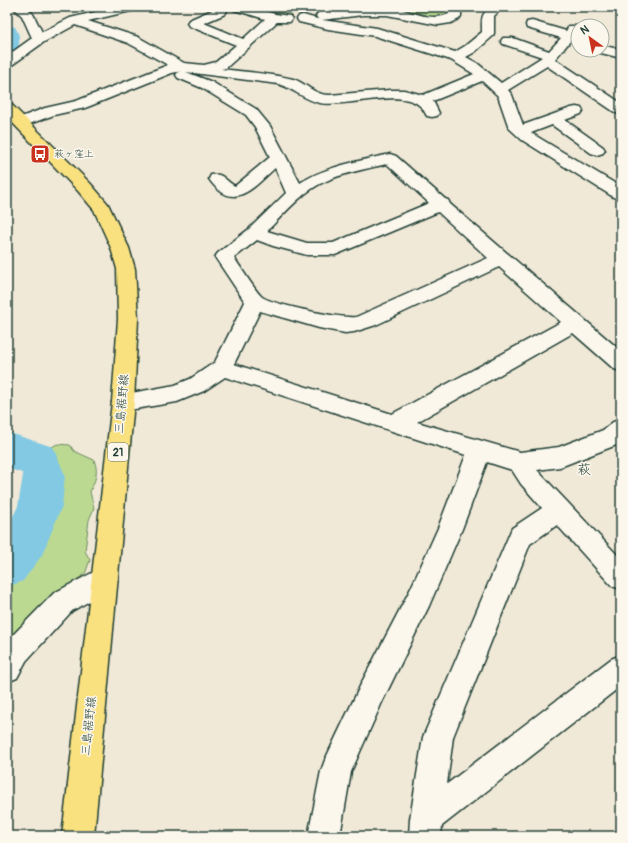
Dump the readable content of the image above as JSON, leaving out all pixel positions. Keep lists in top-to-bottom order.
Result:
{
  "streets": {
    "main road": ["三島裾野線", "21"]
  },
  "districts": ["萩"],
  "places": {
    "bus stop": ["萩ヶ窪上"]
  },
  "north": "top left"
}
